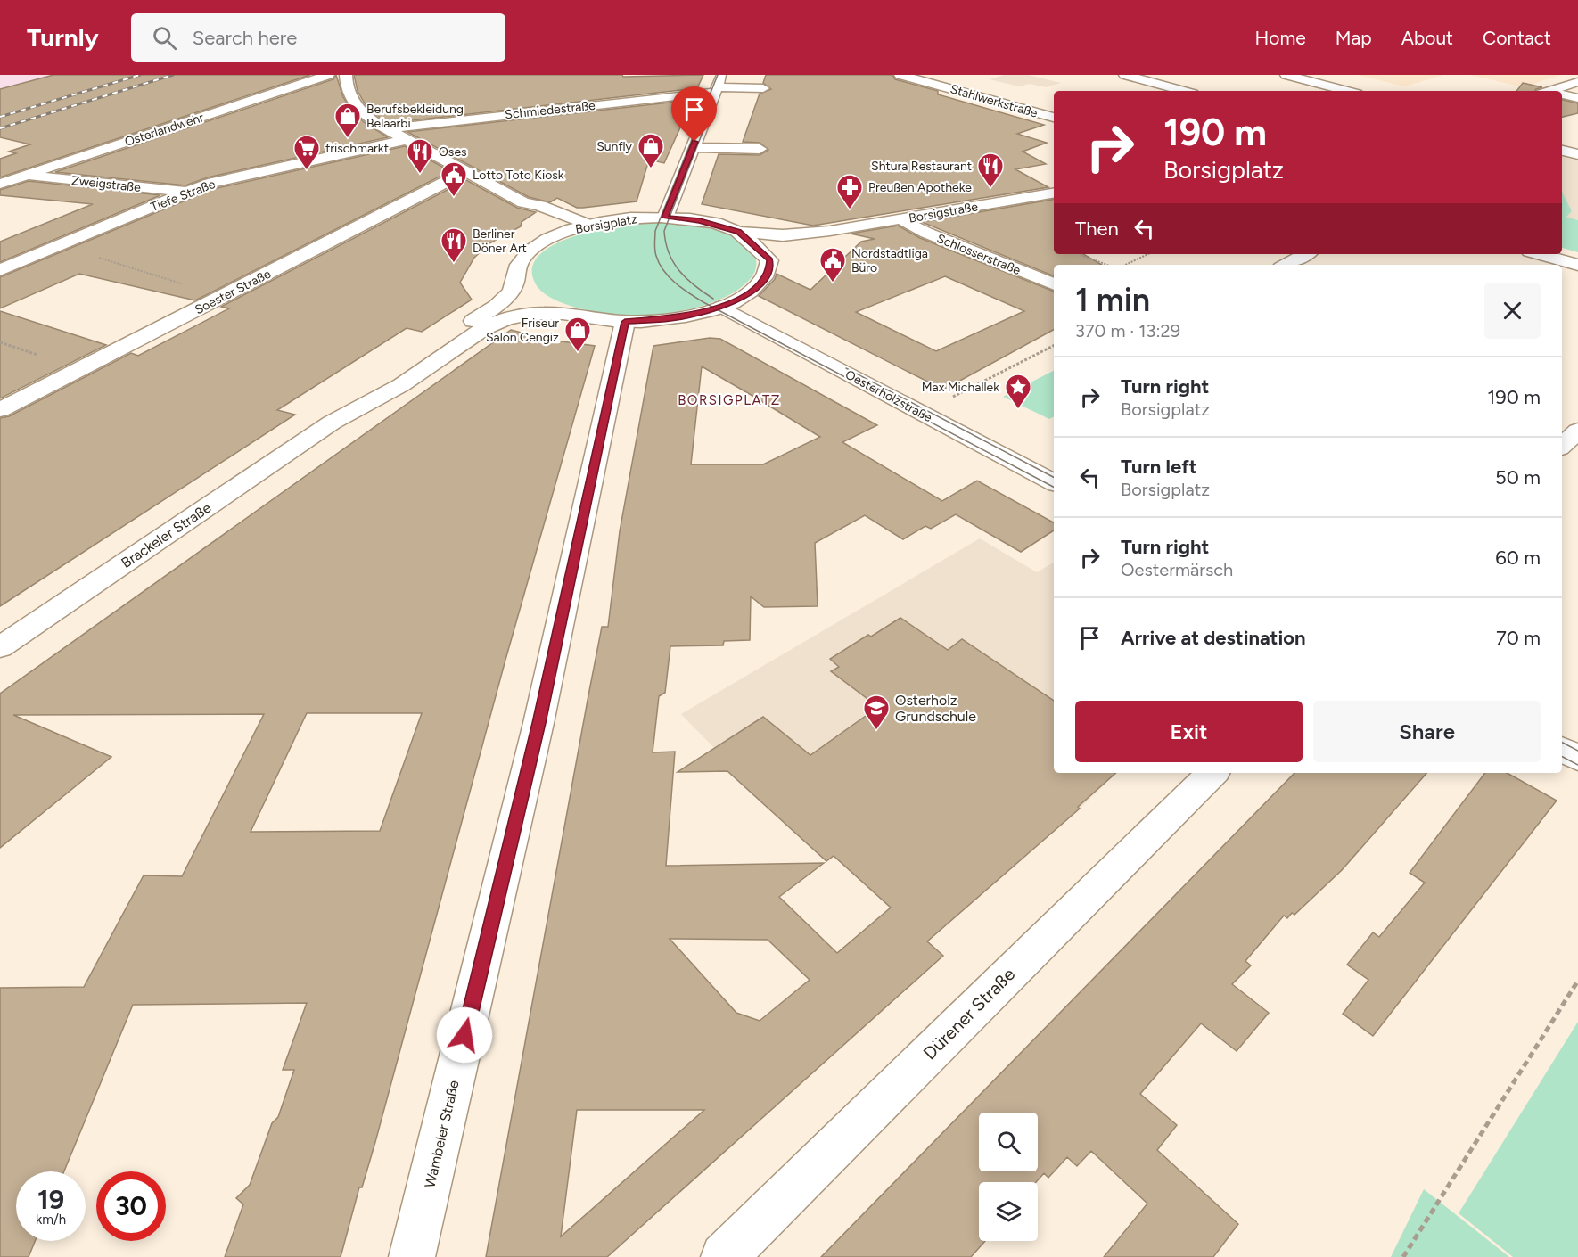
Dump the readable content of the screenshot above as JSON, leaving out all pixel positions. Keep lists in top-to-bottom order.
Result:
{
  "streets": {
    "street": [
      "Stahlwerkstraße",
      "Schmiedestraße",
      "Osterlandwehr",
      "Zweigstraße",
      "Tiefe Straße",
      "Borsigstraße",
      "Borsigplatz",
      "Schlosserstraße",
      "Soester Straße",
      "Oesterholzstraße",
      "Brackeler Straße",
      "Dürener Straße",
      "Wambeler Straße"
    ]
  },
  "crossings": [
    ["Osterlandwehr", "Zweigstraße"],
    ["Zweigstraße", "Tiefe Straße"],
    ["Borsigstraße", "Borsigplatz"],
    ["Borsigstraße", "Schlosserstraße"],
    ["Borsigplatz", "Brackeler Straße"]
  ],
  "districts": ["BORSIGPLATZ"],
  "places": {
    "shop": ["Berufsbekleidung Belaarbi", "Sunfly", "Friseur Salon Cengiz"],
    "supermarket": ["frischmarkt"],
    "restaurant": ["Oses", "Shtura Restaurant", "Berliner Döner Art"],
    "public building": ["Lotto Toto Kiosk", "Nordstadtliga Büro"],
    "pharmacy": ["Preußen Apotheke"],
    "place": ["Max Michallek"],
    "school or university": ["Osterholz Grundschule"]
  },
  "page": {
    "header": "Turnly",
    "search": "Search here",
    "nav": [
      "Home",
      "Map",
      "About",
      "Contact"
    ],
    "turn": ["190 m", "Borsigplatz"],
    "then": "Then",
    "heading": ["1 min", "370 m · 13:29"],
    "list": [
      {
        "name": "Turn right",
        "note": "Borsigplatz",
        "value": "190 m"
      },
      {
        "name": "Turn left",
        "note": "Borsigplatz",
        "value": "50 m"
      },
      {
        "name": "Turn right",
        "note": "Oestermärsch",
        "value": "60 m"
      },
      {
        "name": "Arrive at destination",
        "value": "70 m"
      }
    ],
    "buttons": ["Exit", "Share"],
    "speed": "19 km/h",
    "limit": "30"
  }
}
